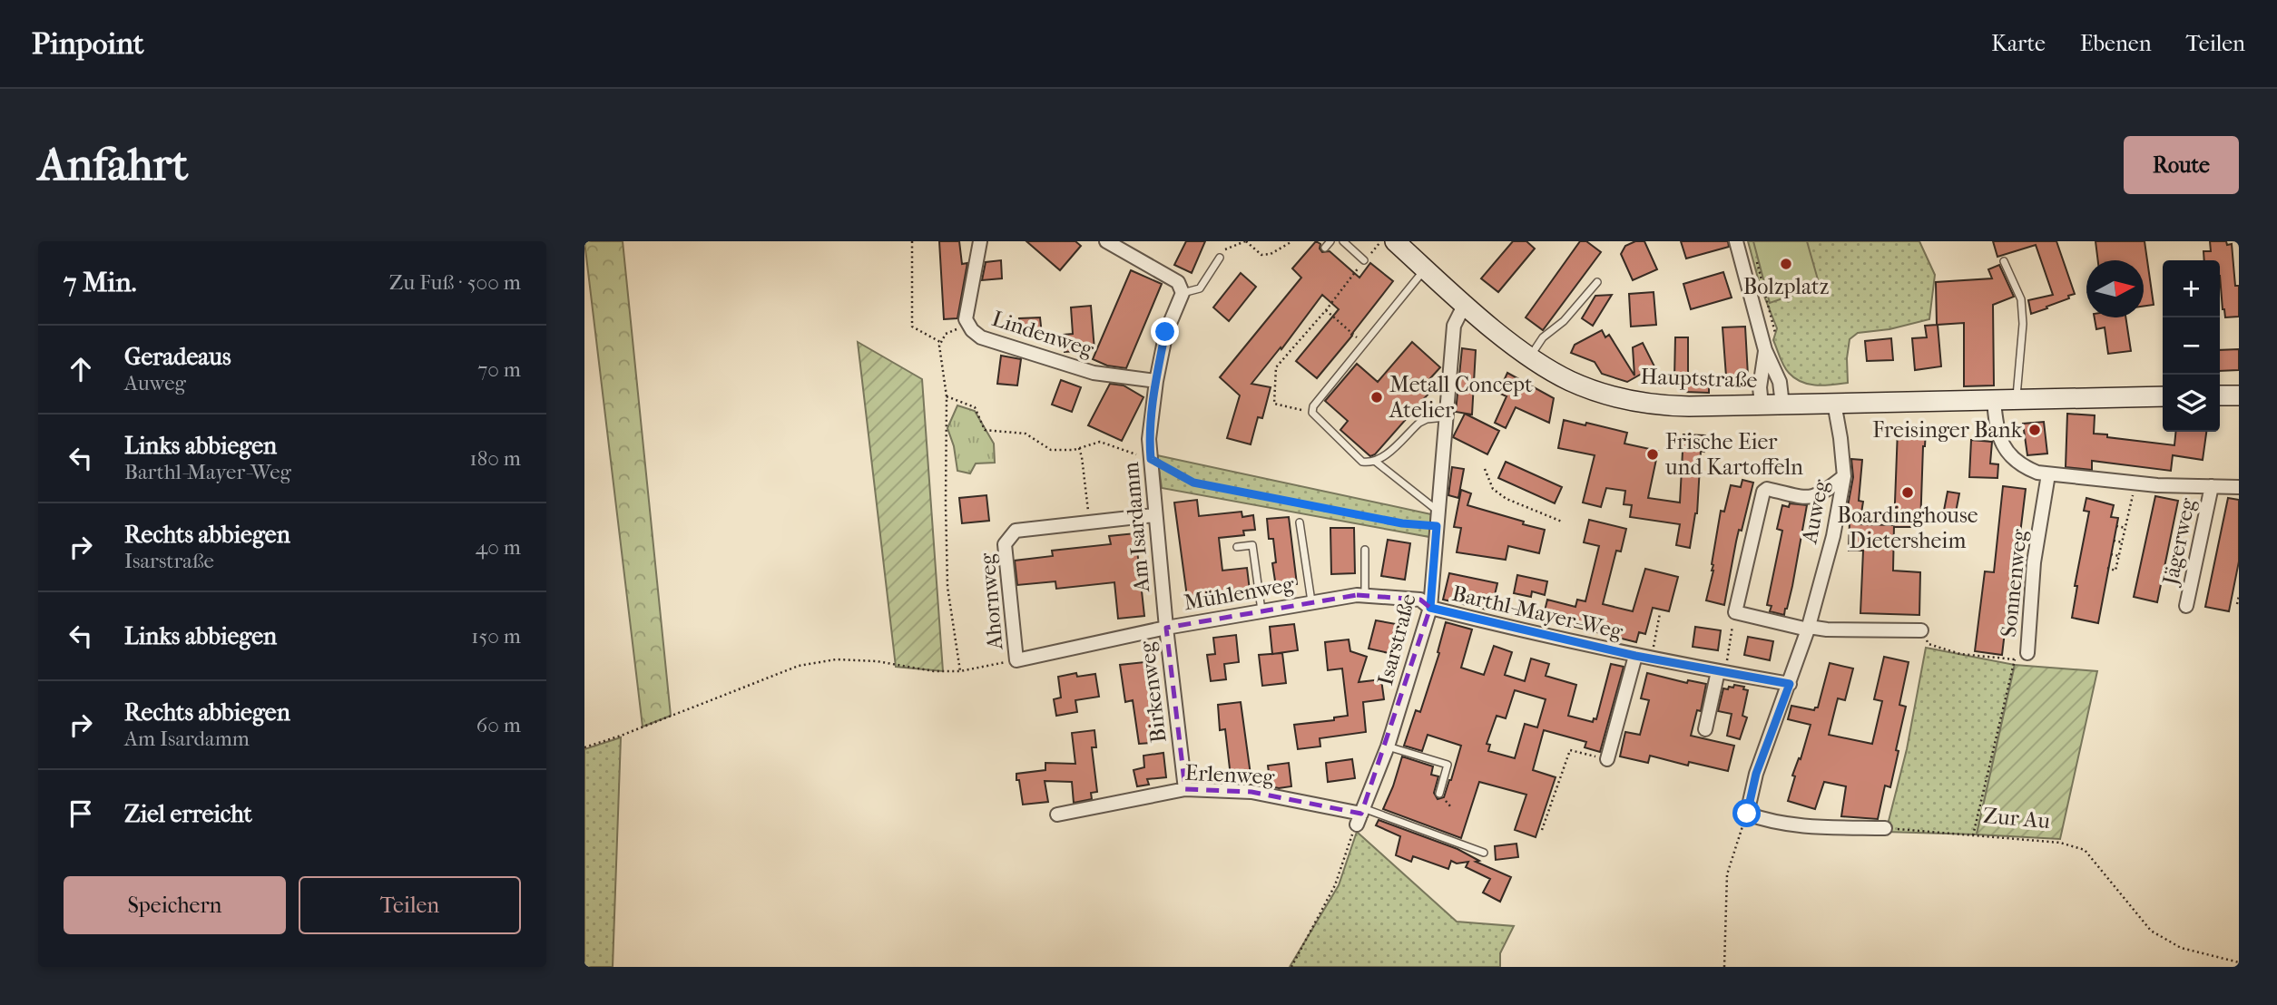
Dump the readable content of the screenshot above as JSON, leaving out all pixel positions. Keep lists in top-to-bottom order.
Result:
{
  "streets": {
    "main road": ["Hauptstraße"],
    "street": [
      "Lindenweg",
      "Auweg",
      "Am Isardamm",
      "Jägerweg",
      "Sonnenweg",
      "Mühlenweg",
      "Ahornweg",
      "Barthl-Mayer-Weg",
      "Isarstraße",
      "Birkenweg",
      "Erlenweg"
    ],
    "path": ["Zur Au"]
  },
  "crossings": [
    ["Lindenweg", "Am Isardamm"],
    ["Hauptstraße", "Auweg"],
    ["Hauptstraße", "Isarstraße"],
    ["Auweg", "Barthl-Mayer-Weg"],
    ["Am Isardamm", "Mühlenweg"],
    ["Am Isardamm", "Ahornweg"],
    ["Am Isardamm", "Birkenweg"],
    ["Mühlenweg", "Ahornweg"],
    ["Mühlenweg", "Barthl-Mayer-Weg"],
    ["Mühlenweg", "Isarstraße"],
    ["Mühlenweg", "Birkenweg"],
    ["Barthl-Mayer-Weg", "Isarstraße"],
    ["Isarstraße", "Erlenweg"],
    ["Birkenweg", "Erlenweg"]
  ],
  "places": [
    "Bolzplatz",
    "Metall Concept Atelier",
    "Freisinger Bank",
    "Frische Eier und Kartoffeln",
    "Boardinghouse Dietersheim"
  ],
  "north": "right",
  "page": {
    "header": "Pinpoint",
    "nav": ["Karte", "Ebenen", "Teilen"],
    "buttons": [
      "Route",
      ["Speichern", "Teilen"]
    ],
    "title": "Anfahrt",
    "heading": ["7 Min.", "Zu Fuß · 500 m"],
    "map_buttons": ["+", "−"],
    "list": [
      ["Geradeaus", "Auweg", "70 m"],
      ["Links abbiegen", "Barthl-Mayer-Weg", "180 m"],
      ["Rechts abbiegen", "Isarstraße", "40 m"],
      ["Links abbiegen", "150 m"],
      ["Rechts abbiegen", "Am Isardamm", "60 m"],
      "Ziel erreicht"
    ]
  }
}
